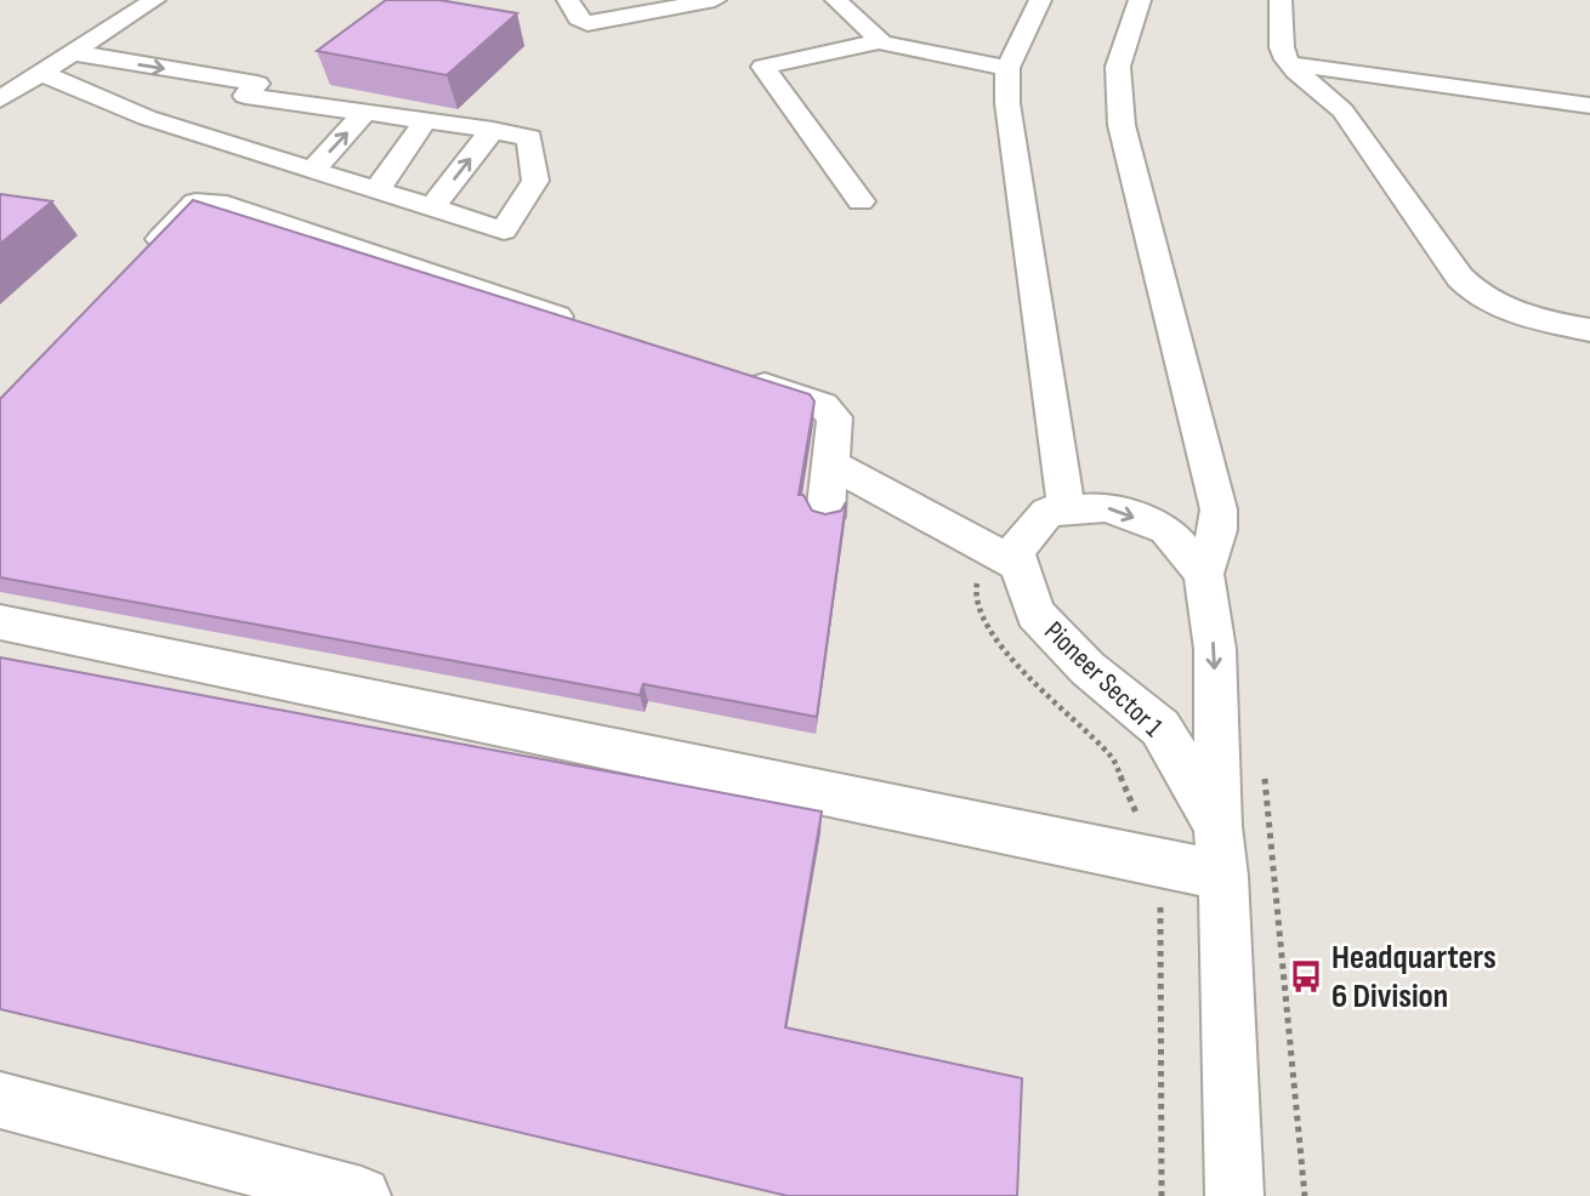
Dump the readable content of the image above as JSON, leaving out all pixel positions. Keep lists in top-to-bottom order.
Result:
{
  "streets": {
    "street": ["Pioneer Sector 1"]
  },
  "places": {
    "bus stop": ["Headquarters 6 Division"]
  }
}
